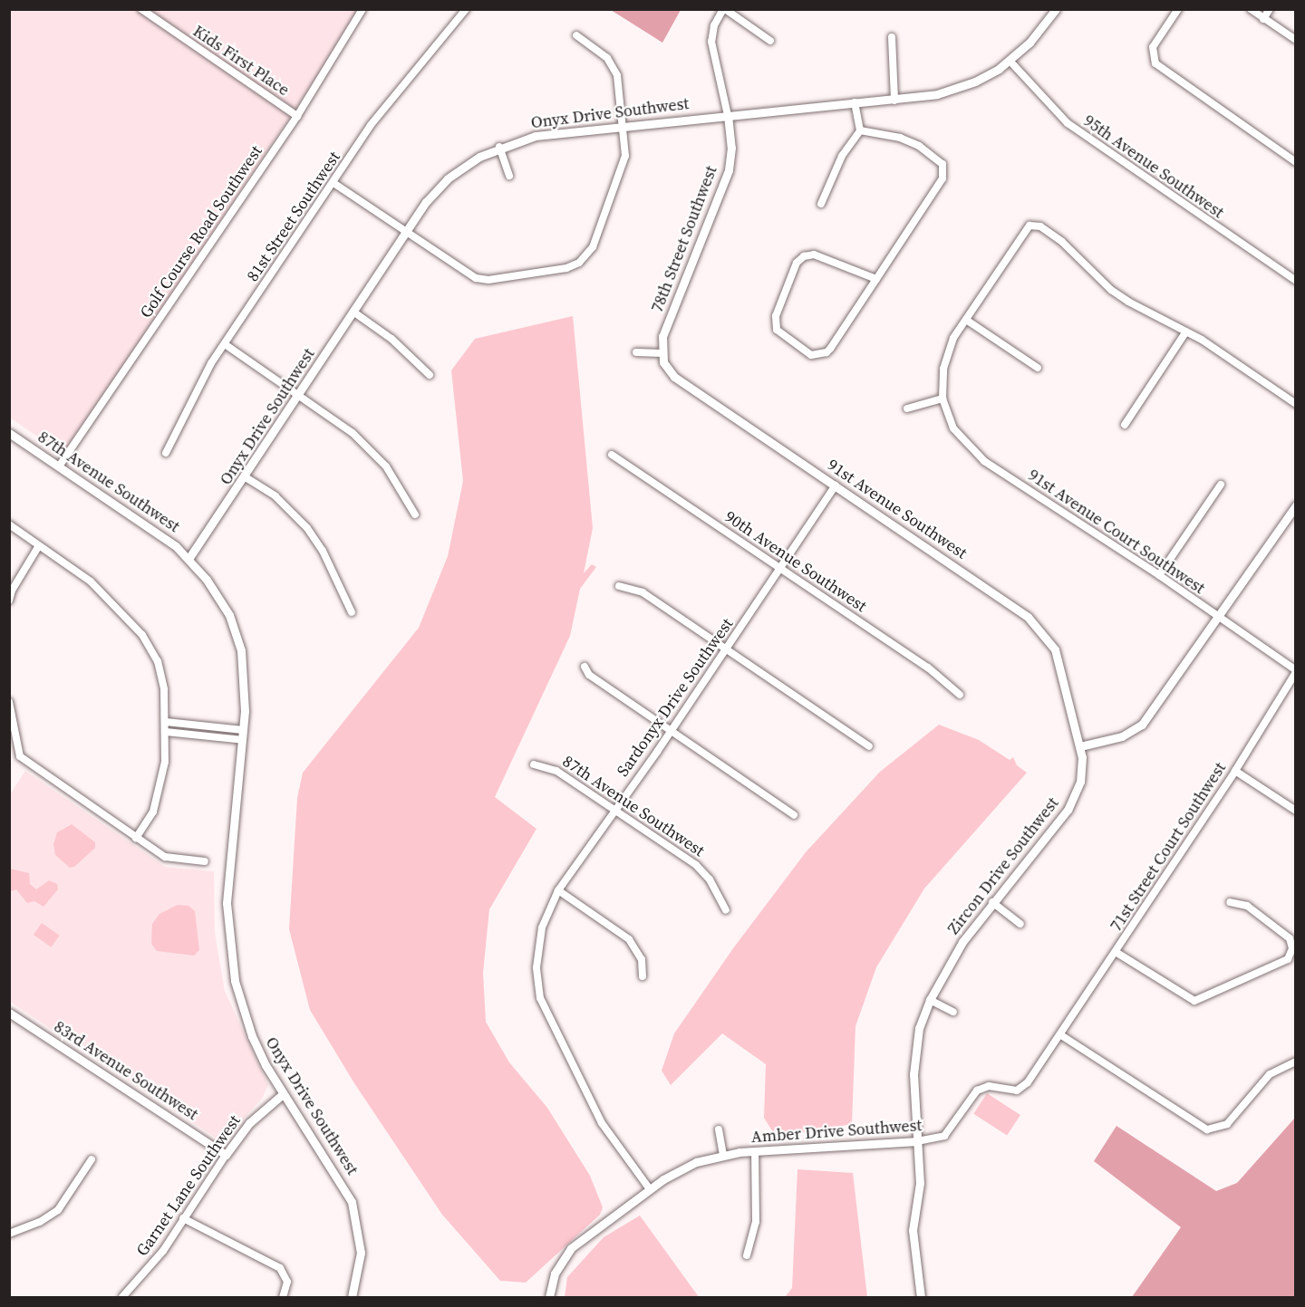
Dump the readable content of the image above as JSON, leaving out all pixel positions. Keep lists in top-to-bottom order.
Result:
{
  "streets": {
    "street": [
      "Kids First Place",
      "Onyx Drive Southwest",
      "95th Avenue Southwest",
      "81st Street Southwest",
      "Golf Course Road Southwest",
      "78th Street Southwest",
      "87th Avenue Southwest",
      "91st Avenue Southwest",
      "91st Avenue Court Southwest",
      "90th Avenue Southwest",
      "Sardonyx Drive Southwest",
      "71st Street Court Southwest",
      "Zircon Drive Southwest",
      "83rd Avenue Southwest",
      "Amber Drive Southwest",
      "Garnet Lane Southwest"
    ]
  },
  "crossings": [
    ["Kids First Place", "Golf Course Road Southwest"],
    ["Onyx Drive Southwest", "95th Avenue Southwest"],
    ["Onyx Drive Southwest", "78th Street Southwest"],
    ["Onyx Drive Southwest", "87th Avenue Southwest"],
    ["Onyx Drive Southwest", "Garnet Lane Southwest"],
    ["Golf Course Road Southwest", "87th Avenue Southwest"],
    ["78th Street Southwest", "91st Avenue Southwest"],
    ["87th Avenue Southwest", "Sardonyx Drive Southwest"],
    ["91st Avenue Southwest", "Sardonyx Drive Southwest"],
    ["91st Avenue Southwest", "Zircon Drive Southwest"],
    ["91st Avenue Court Southwest", "71st Street Court Southwest"],
    ["90th Avenue Southwest", "Sardonyx Drive Southwest"],
    ["Sardonyx Drive Southwest", "Amber Drive Southwest"],
    ["71st Street Court Southwest", "Amber Drive Southwest"],
    ["Zircon Drive Southwest", "Amber Drive Southwest"],
    ["83rd Avenue Southwest", "Garnet Lane Southwest"]
  ]
}
